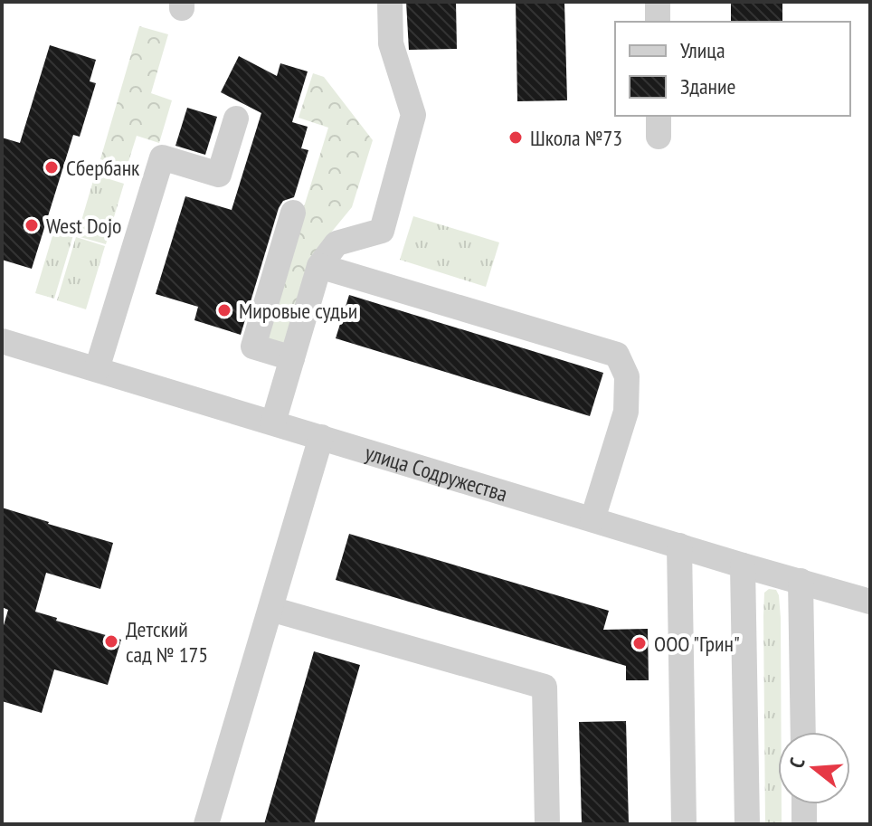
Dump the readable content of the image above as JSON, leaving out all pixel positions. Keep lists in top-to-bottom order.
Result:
{
  "streets": {
    "street": ["улица Содружества"]
  },
  "places": [
    "Школа №73",
    "Сбербанк",
    "West Dojo",
    "Мировые судьи",
    "Детский сад № 175",
    "ООО \"Грин\""
  ],
  "legend": ["Улица", "Здание"],
  "north": "left"
}
